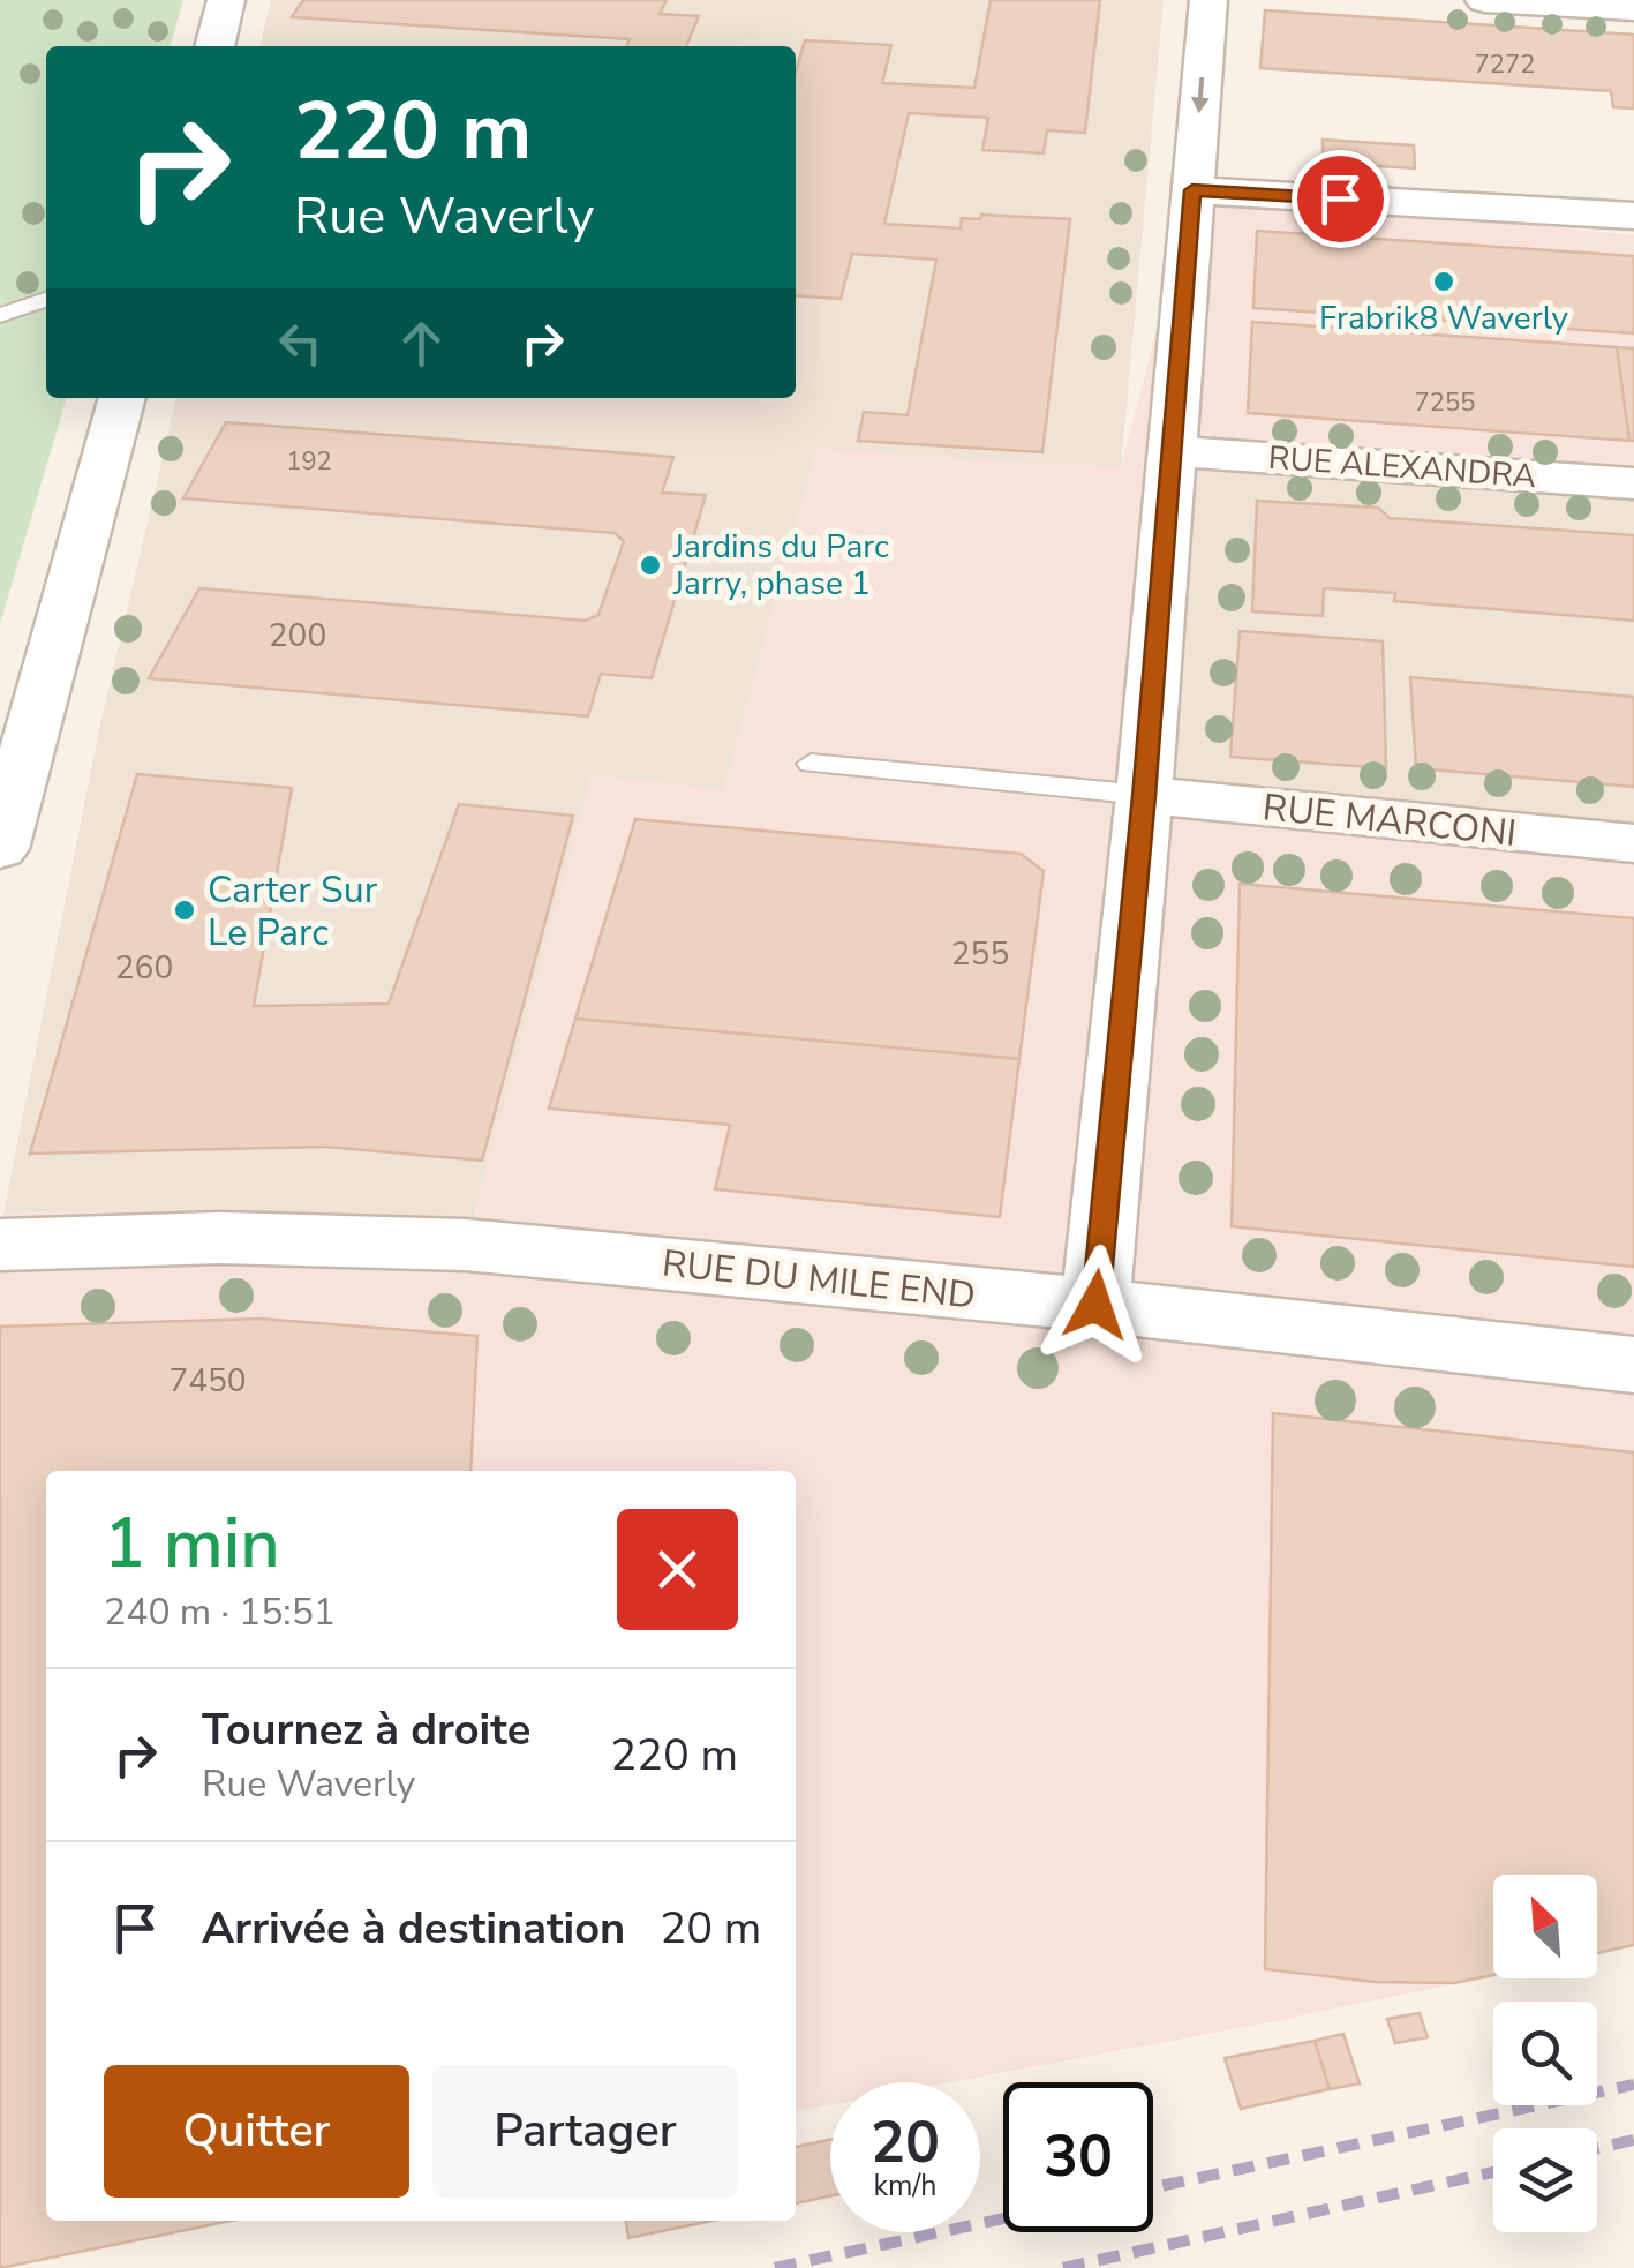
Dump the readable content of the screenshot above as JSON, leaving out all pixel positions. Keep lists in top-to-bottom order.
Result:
{
  "streets": {
    "street": ["RUE ALEXANDRA", "RUE MARCONI", "RUE DU MILE END"]
  },
  "places": ["Frabrik8 Waverly", "Jardins du Parc Jarry, phase 1", "Carter Sur Le Parc"],
  "house_numbers": [
    "7272",
    "7255",
    "192",
    "200",
    "255",
    "260",
    "7450"
  ],
  "north": "top left",
  "page": {
    "turn": ["220 m", "Rue Waverly"],
    "heading": ["1 min", "240 m · 15:51"],
    "list": [
      {
        "name": "Tournez à droite",
        "note": "Rue Waverly",
        "value": "220 m"
      },
      {
        "name": "Arrivée à destination",
        "value": "20 m"
      }
    ],
    "buttons": ["Quitter", "Partager"],
    "speed": "20 km/h",
    "limit": "30"
  }
}
